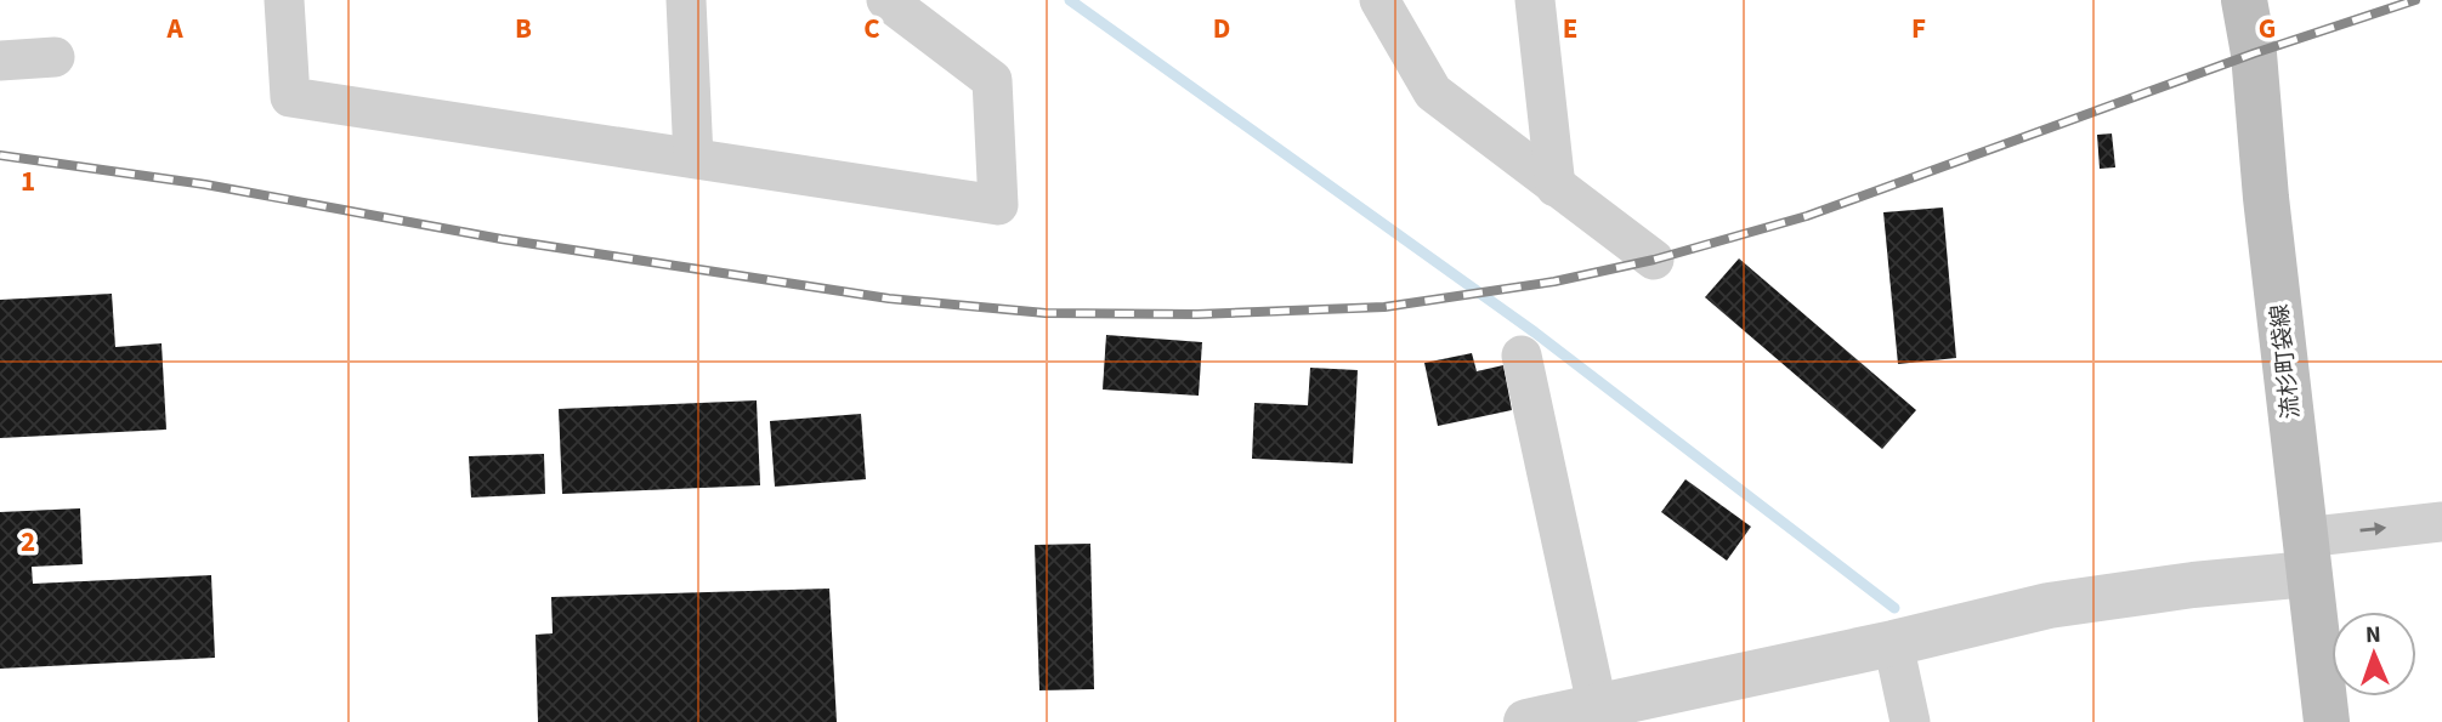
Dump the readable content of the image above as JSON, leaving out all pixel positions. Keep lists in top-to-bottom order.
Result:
{
  "streets": {
    "main road": ["流杉町袋線"]
  },
  "north": "top",
  "grid": {
    "columns": [
      "A",
      "B",
      "C",
      "D",
      "E",
      "F",
      "G"
    ],
    "rows": ["1", "2"]
  }
}
